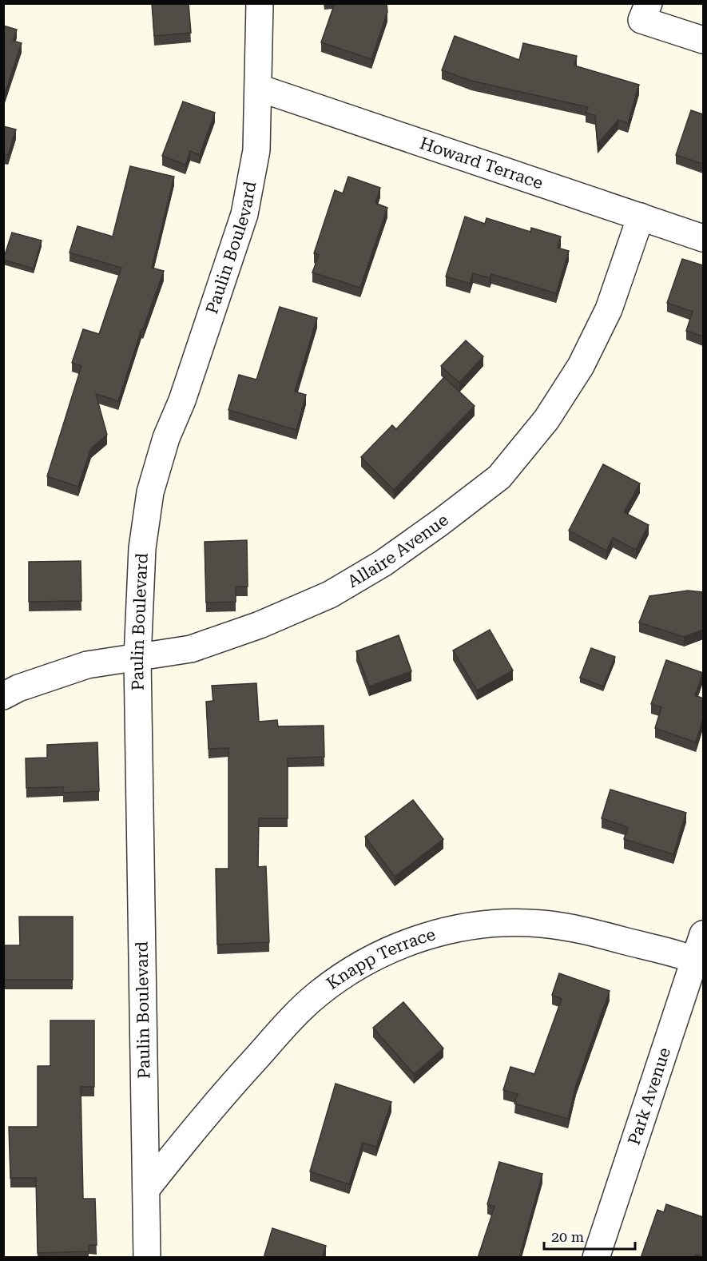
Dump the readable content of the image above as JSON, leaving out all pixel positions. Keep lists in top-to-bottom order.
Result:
{
  "streets": {
    "street": [
      "Howard Terrace",
      "Paulin Boulevard",
      "Allaire Avenue",
      "Knapp Terrace",
      "Park Avenue"
    ]
  },
  "crossings": [
    ["Howard Terrace", "Paulin Boulevard"],
    ["Howard Terrace", "Allaire Avenue"],
    ["Paulin Boulevard", "Allaire Avenue"],
    ["Paulin Boulevard", "Knapp Terrace"],
    ["Knapp Terrace", "Park Avenue"]
  ],
  "scale_bar": "20 m"
}
